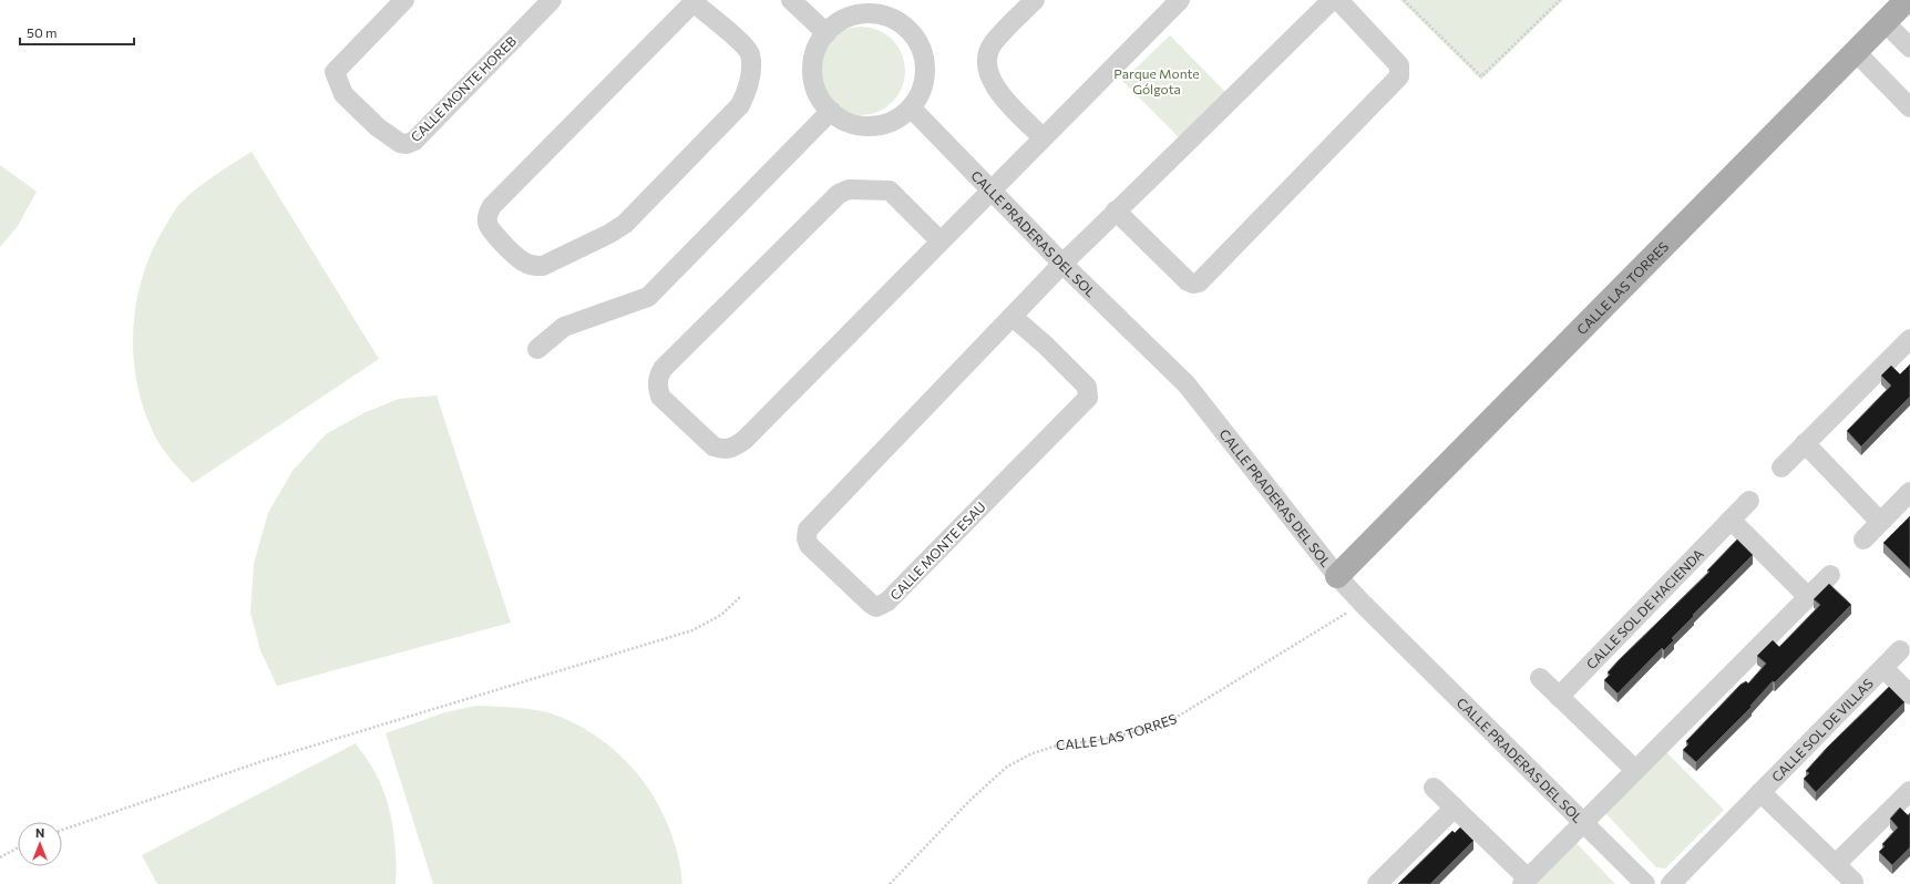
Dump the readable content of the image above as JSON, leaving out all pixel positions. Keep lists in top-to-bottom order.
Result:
{
  "streets": {
    "main road": ["CALLE LAS TORRES"],
    "street": [
      "CALLE MONTE HOREB",
      "CALLE PRADERAS DEL SOL",
      "CALLE MONTE ESAU",
      "CALLE SOL DE HACIENDA",
      "CALLE SOL DE VILLAS"
    ]
  },
  "crossings": [
    ["CALLE PRADERAS DEL SOL", "CALLE LAS TORRES"],
    ["CALLE PRADERAS DEL SOL", "CALLE MONTE ESAU"]
  ],
  "parks": ["Parque Monte Gólgota"],
  "scale_bar": "50 m",
  "north": "top"
}
